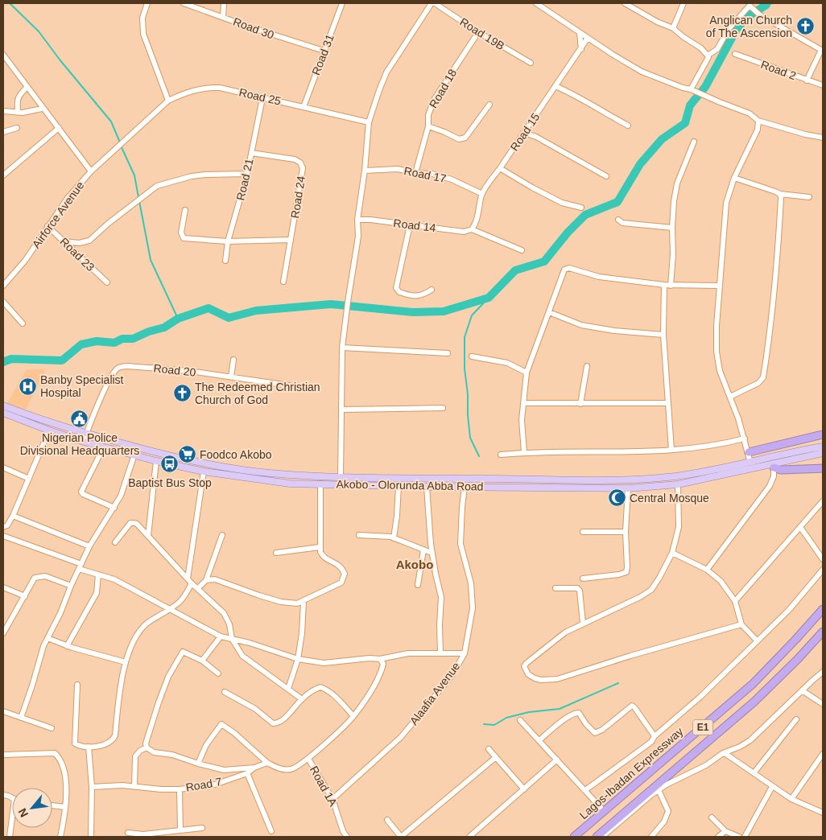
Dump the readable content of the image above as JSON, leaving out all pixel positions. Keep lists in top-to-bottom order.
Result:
{
  "streets": {
    "highway": ["E1", "Lagos-Ibadan Expressway"],
    "main road": ["Akobo - Olorunda Abba Road"],
    "street": [
      "Road 30",
      "Road 19B",
      "Road 31",
      "Road 2",
      "Road 18",
      "Road 25",
      "Road 15",
      "Road 17",
      "Road 21",
      "Road 24",
      "Airforce Avenue",
      "Road 14",
      "Road 23",
      "Road 20",
      "Alaafia Avenue",
      "Road 7",
      "Road 1A"
    ]
  },
  "crossings": [
    ["Road 30", "Road 31"],
    ["Road 19B", "Road 18"],
    ["Road 31", "Road 25"],
    ["Road 18", "Road 17"],
    ["Road 25", "Road 21"],
    ["Road 25", "Airforce Avenue"],
    ["Road 15", "Road 17"],
    ["Road 15", "Road 14"],
    ["Road 21", "Road 24"],
    ["Airforce Avenue", "Road 23"],
    ["Road 20", "Akobo - Olorunda Abba Road"],
    ["Akobo - Olorunda Abba Road", "Alaafia Avenue"],
    ["Alaafia Avenue", "Road 1A"]
  ],
  "districts": ["Akobo"],
  "places": {
    "church": ["Anglican Church of The Ascension", "The Redeemed Christian Church of God"],
    "hospital": ["Banby Specialist Hospital"],
    "public building": ["Nigerian Police Divisional Headquarters"],
    "supermarket": ["Foodco Akobo"],
    "bus stop": ["Baptist Bus Stop"],
    "mosque": ["Central Mosque"]
  },
  "north": "bottom left"
}
